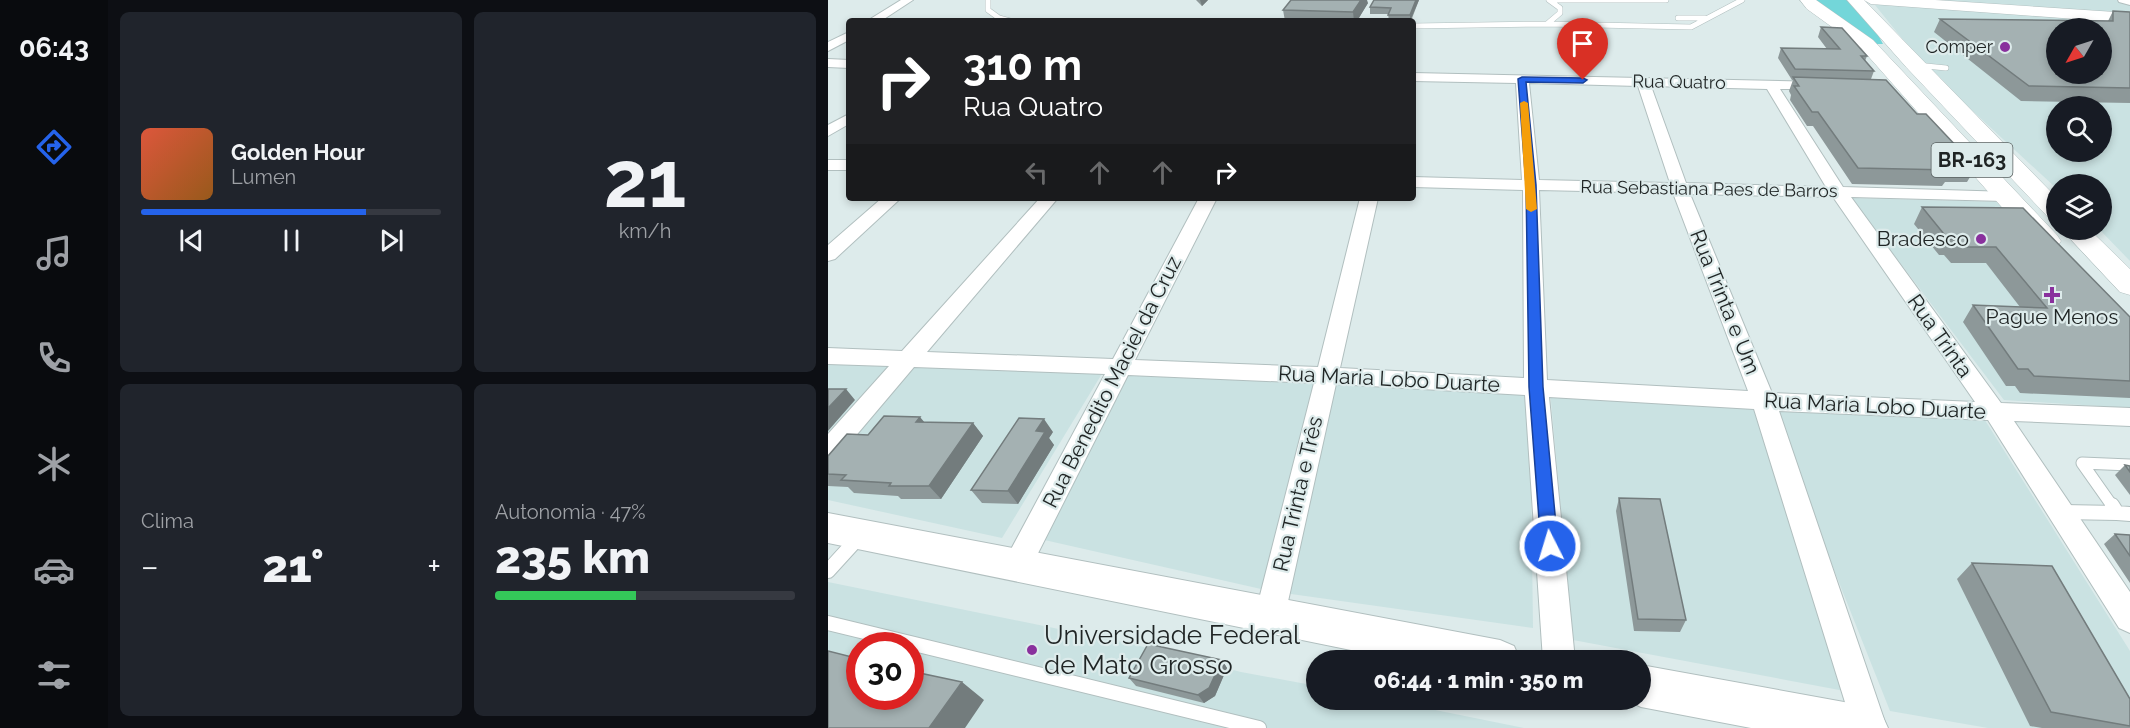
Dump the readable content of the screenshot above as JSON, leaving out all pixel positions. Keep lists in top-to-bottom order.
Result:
{
  "streets": {
    "highway": ["BR-163"],
    "street": [
      "Rua Quatro",
      "Rua Sebastiana Paes de Barros",
      "Rua Trinta e Um",
      "Rua Trinta",
      "Rua Maria Lobo Duarte",
      "Rua Benedito Maciel da Cruz",
      "Rua Trinta e Três"
    ]
  },
  "crossings": [
    ["Rua Quatro", "Rua Trinta e Um"],
    ["Rua Quatro", "Rua Trinta"],
    ["BR-163", "Rua Sebastiana Paes de Barros"],
    ["Rua Sebastiana Paes de Barros", "Rua Trinta e Um"],
    ["Rua Sebastiana Paes de Barros", "Rua Trinta"],
    ["Rua Trinta e Um", "Rua Maria Lobo Duarte"],
    ["Rua Trinta", "Rua Maria Lobo Duarte"],
    ["Rua Maria Lobo Duarte", "Rua Benedito Maciel da Cruz"],
    ["Rua Maria Lobo Duarte", "Rua Trinta e Três"]
  ],
  "places": {
    "other": ["Comper", "Bradesco", "Universidade Federal de Mato Grosso"],
    "health": ["Pague Menos"]
  },
  "north": "bottom left",
  "page": {
    "tabs": "06:43",
    "tile": [
      ["21", "km/h"],
      "Clima",
      ["Autonomia · 47%", "235 km"]
    ],
    "turn": ["310 m", "Rua Quatro"],
    "song": ["Golden Hour", "Lumen"],
    "heat": ["−", "21°", "+"],
    "limit": "30",
    "trip": "06:44 · 1 min · 350 m"
  }
}
